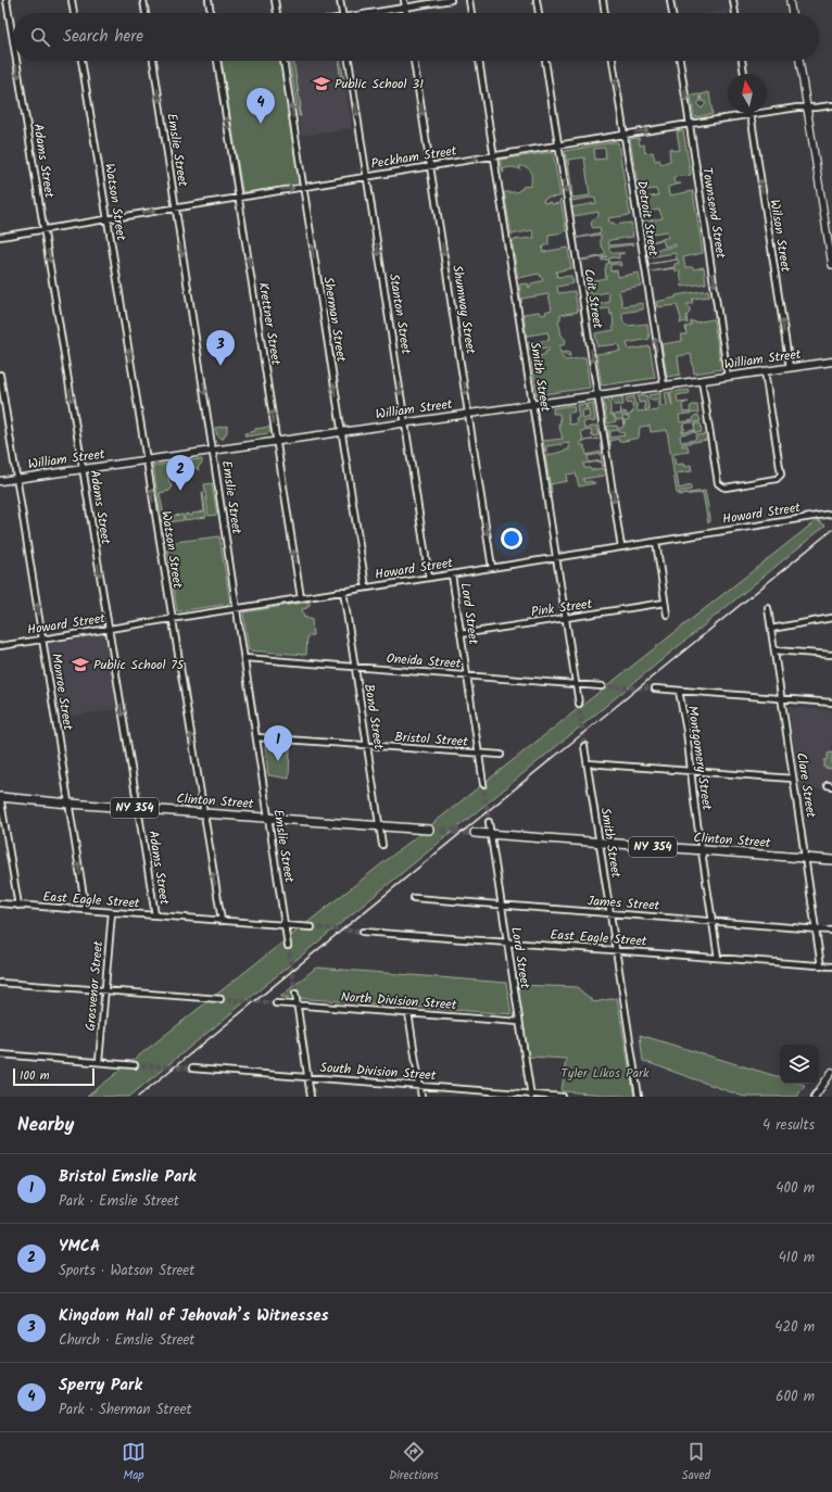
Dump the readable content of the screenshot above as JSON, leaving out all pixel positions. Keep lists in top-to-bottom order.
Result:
{
  "streets": {
    "main road": ["William Street", "Clinton Street", "NY 354"],
    "street": [
      "Emslie Street",
      "Peckham Street",
      "Adams Street",
      "Watson Street",
      "Townsend Street",
      "Detroit Street",
      "Wilson Street",
      "Coit Street",
      "Shumway Street",
      "Stanton Street",
      "Sherman Street",
      "Krettner Street",
      "Smith Street",
      "Howard Street",
      "Pink Street",
      "Lord Street",
      "Oneida Street",
      "Monroe Street",
      "Bond Street",
      "Bristol Street",
      "Montgomery Street",
      "Clare Street",
      "East Eagle Street",
      "James Street",
      "Grosvenor Street",
      "North Division Street",
      "South Division Street"
    ]
  },
  "crossings": [
    ["Emslie Street", "Peckham Street"],
    ["Emslie Street", "William Street"],
    ["Emslie Street", "Howard Street"],
    ["Emslie Street", "Oneida Street"],
    ["Emslie Street", "Bristol Street"],
    ["Emslie Street", "Clinton Street"],
    ["Emslie Street", "East Eagle Street"],
    ["Peckham Street", "Adams Street"],
    ["Peckham Street", "Watson Street"],
    ["Peckham Street", "Townsend Street"],
    ["Peckham Street", "Detroit Street"],
    ["Peckham Street", "Wilson Street"],
    ["Peckham Street", "Coit Street"],
    ["Peckham Street", "Shumway Street"],
    ["Peckham Street", "Stanton Street"],
    ["Peckham Street", "Sherman Street"],
    ["Peckham Street", "Krettner Street"],
    ["Peckham Street", "Smith Street"],
    ["Adams Street", "William Street"],
    ["Adams Street", "Howard Street"],
    ["Adams Street", "Clinton Street"],
    ["Adams Street", "East Eagle Street"],
    ["Watson Street", "William Street"],
    ["Watson Street", "Howard Street"],
    ["Watson Street", "Clinton Street"],
    ["Watson Street", "East Eagle Street"],
    ["Townsend Street", "William Street"],
    ["Detroit Street", "William Street"],
    ["Wilson Street", "William Street"],
    ["Coit Street", "William Street"],
    ["Coit Street", "Howard Street"],
    ["Shumway Street", "William Street"],
    ["Shumway Street", "Howard Street"],
    ["Stanton Street", "William Street"],
    ["Stanton Street", "Howard Street"],
    ["Sherman Street", "William Street"],
    ["Sherman Street", "Howard Street"],
    ["Krettner Street", "William Street"],
    ["Krettner Street", "Howard Street"],
    ["William Street", "Smith Street"],
    ["William Street", "Monroe Street"],
    ["Smith Street", "Howard Street"],
    ["Smith Street", "Pink Street"],
    ["Smith Street", "Oneida Street"],
    ["Smith Street", "Clinton Street"],
    ["Smith Street", "East Eagle Street"],
    ["Smith Street", "James Street"],
    ["Howard Street", "Lord Street"],
    ["Howard Street", "Monroe Street"],
    ["Howard Street", "Bond Street"],
    ["Pink Street", "Lord Street"],
    ["Lord Street", "Oneida Street"],
    ["Lord Street", "Bristol Street"],
    ["Lord Street", "Clinton Street"],
    ["Lord Street", "East Eagle Street"],
    ["Lord Street", "James Street"],
    ["Lord Street", "North Division Street"],
    ["Lord Street", "South Division Street"],
    ["Oneida Street", "Bond Street"],
    ["Monroe Street", "Clinton Street"],
    ["Monroe Street", "East Eagle Street"],
    ["Bond Street", "Bristol Street"],
    ["Bond Street", "Clinton Street"],
    ["Montgomery Street", "Clinton Street"],
    ["Montgomery Street", "East Eagle Street"],
    ["Montgomery Street", "James Street"],
    ["Clare Street", "Clinton Street"],
    ["Clare Street", "East Eagle Street"],
    ["Clare Street", "James Street"],
    ["East Eagle Street", "Grosvenor Street"]
  ],
  "one_way": [
    "Emslie Street",
    "Adams Street",
    "Watson Street",
    "Townsend Street",
    "Detroit Street",
    "Wilson Street",
    "Coit Street",
    "Shumway Street",
    "Stanton Street",
    "Sherman Street",
    "Krettner Street",
    "Monroe Street"
  ],
  "parks": ["Tyler Likos Park"],
  "places": {
    "school or university": ["Public School 31", "Public School 75"]
  },
  "scale_bar": "100 m",
  "north": "top",
  "page": {
    "search": "Search here",
    "pins": [
      "4",
      "3",
      "2",
      "1"
    ],
    "scale": "100 m",
    "heading": ["Nearby", "4 results"],
    "list": [
      {
        "mark": "1",
        "name": "Bristol Emslie Park",
        "note": "Park · Emslie Street",
        "value": "400 m"
      },
      {
        "mark": "2",
        "name": "YMCA",
        "note": "Sports · Watson Street",
        "value": "410 m"
      },
      {
        "mark": "3",
        "name": "Kingdom Hall of Jehovah’s Witnesses",
        "note": "Church · Emslie Street",
        "value": "420 m"
      },
      {
        "mark": "4",
        "name": "Sperry Park",
        "note": "Park · Sherman Street",
        "value": "600 m"
      }
    ],
    "nav": ["Map", "Directions", "Saved"]
  }
}
